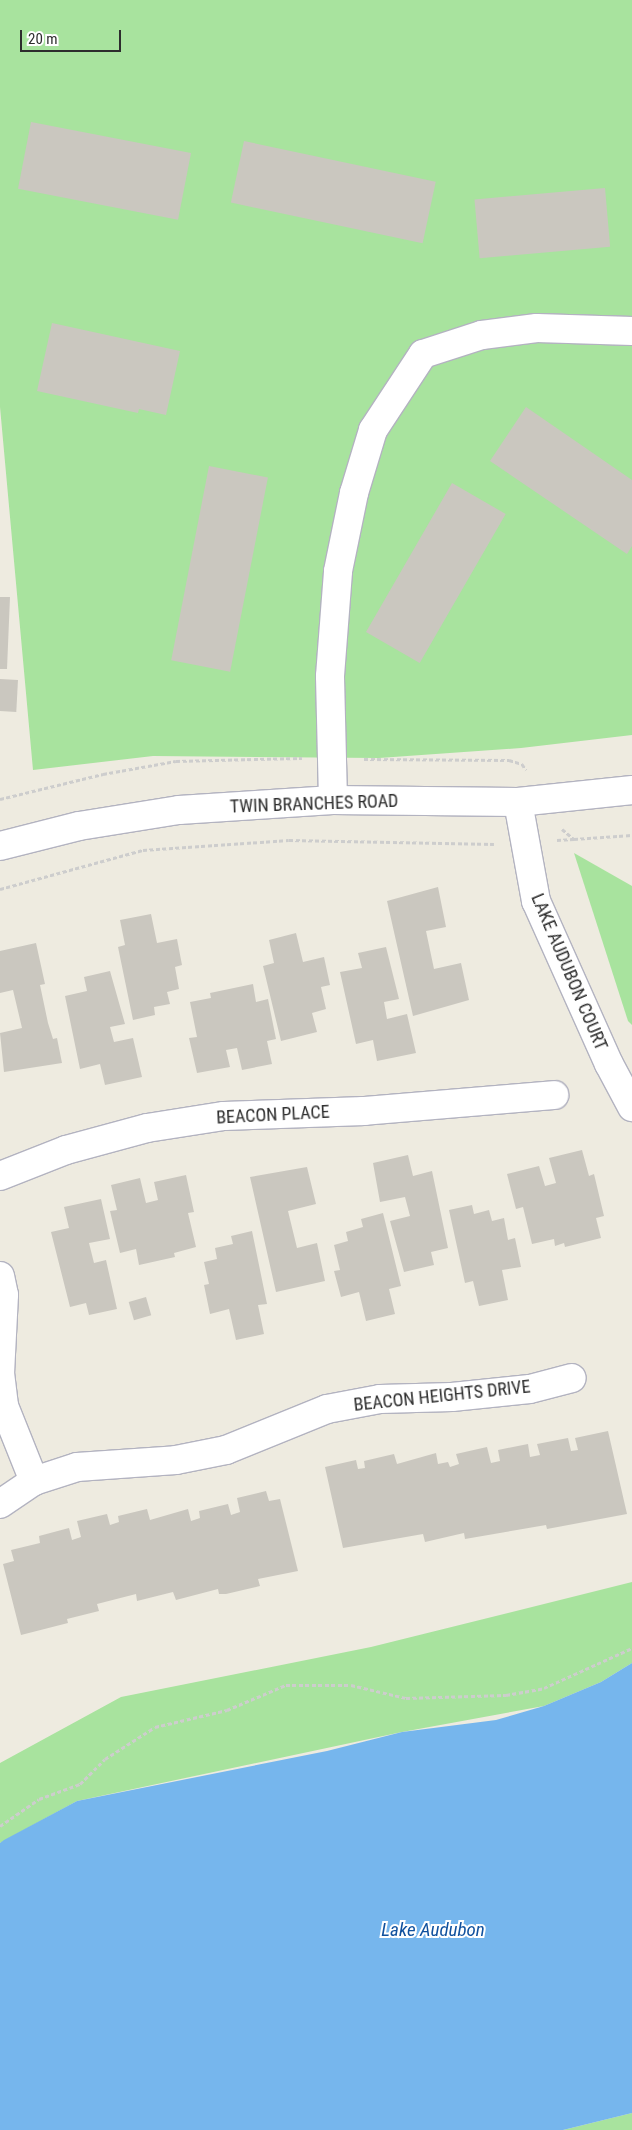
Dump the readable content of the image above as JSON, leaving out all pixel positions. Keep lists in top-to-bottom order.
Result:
{
  "streets": {
    "street": [
      "TWIN BRANCHES ROAD",
      "LAKE AUDUBON COURT",
      "BEACON PLACE",
      "BEACON HEIGHTS DRIVE"
    ]
  },
  "crossings": [
    ["TWIN BRANCHES ROAD", "LAKE AUDUBON COURT"]
  ],
  "water": ["Lake Audubon"],
  "scale_bar": "20 m"
}
